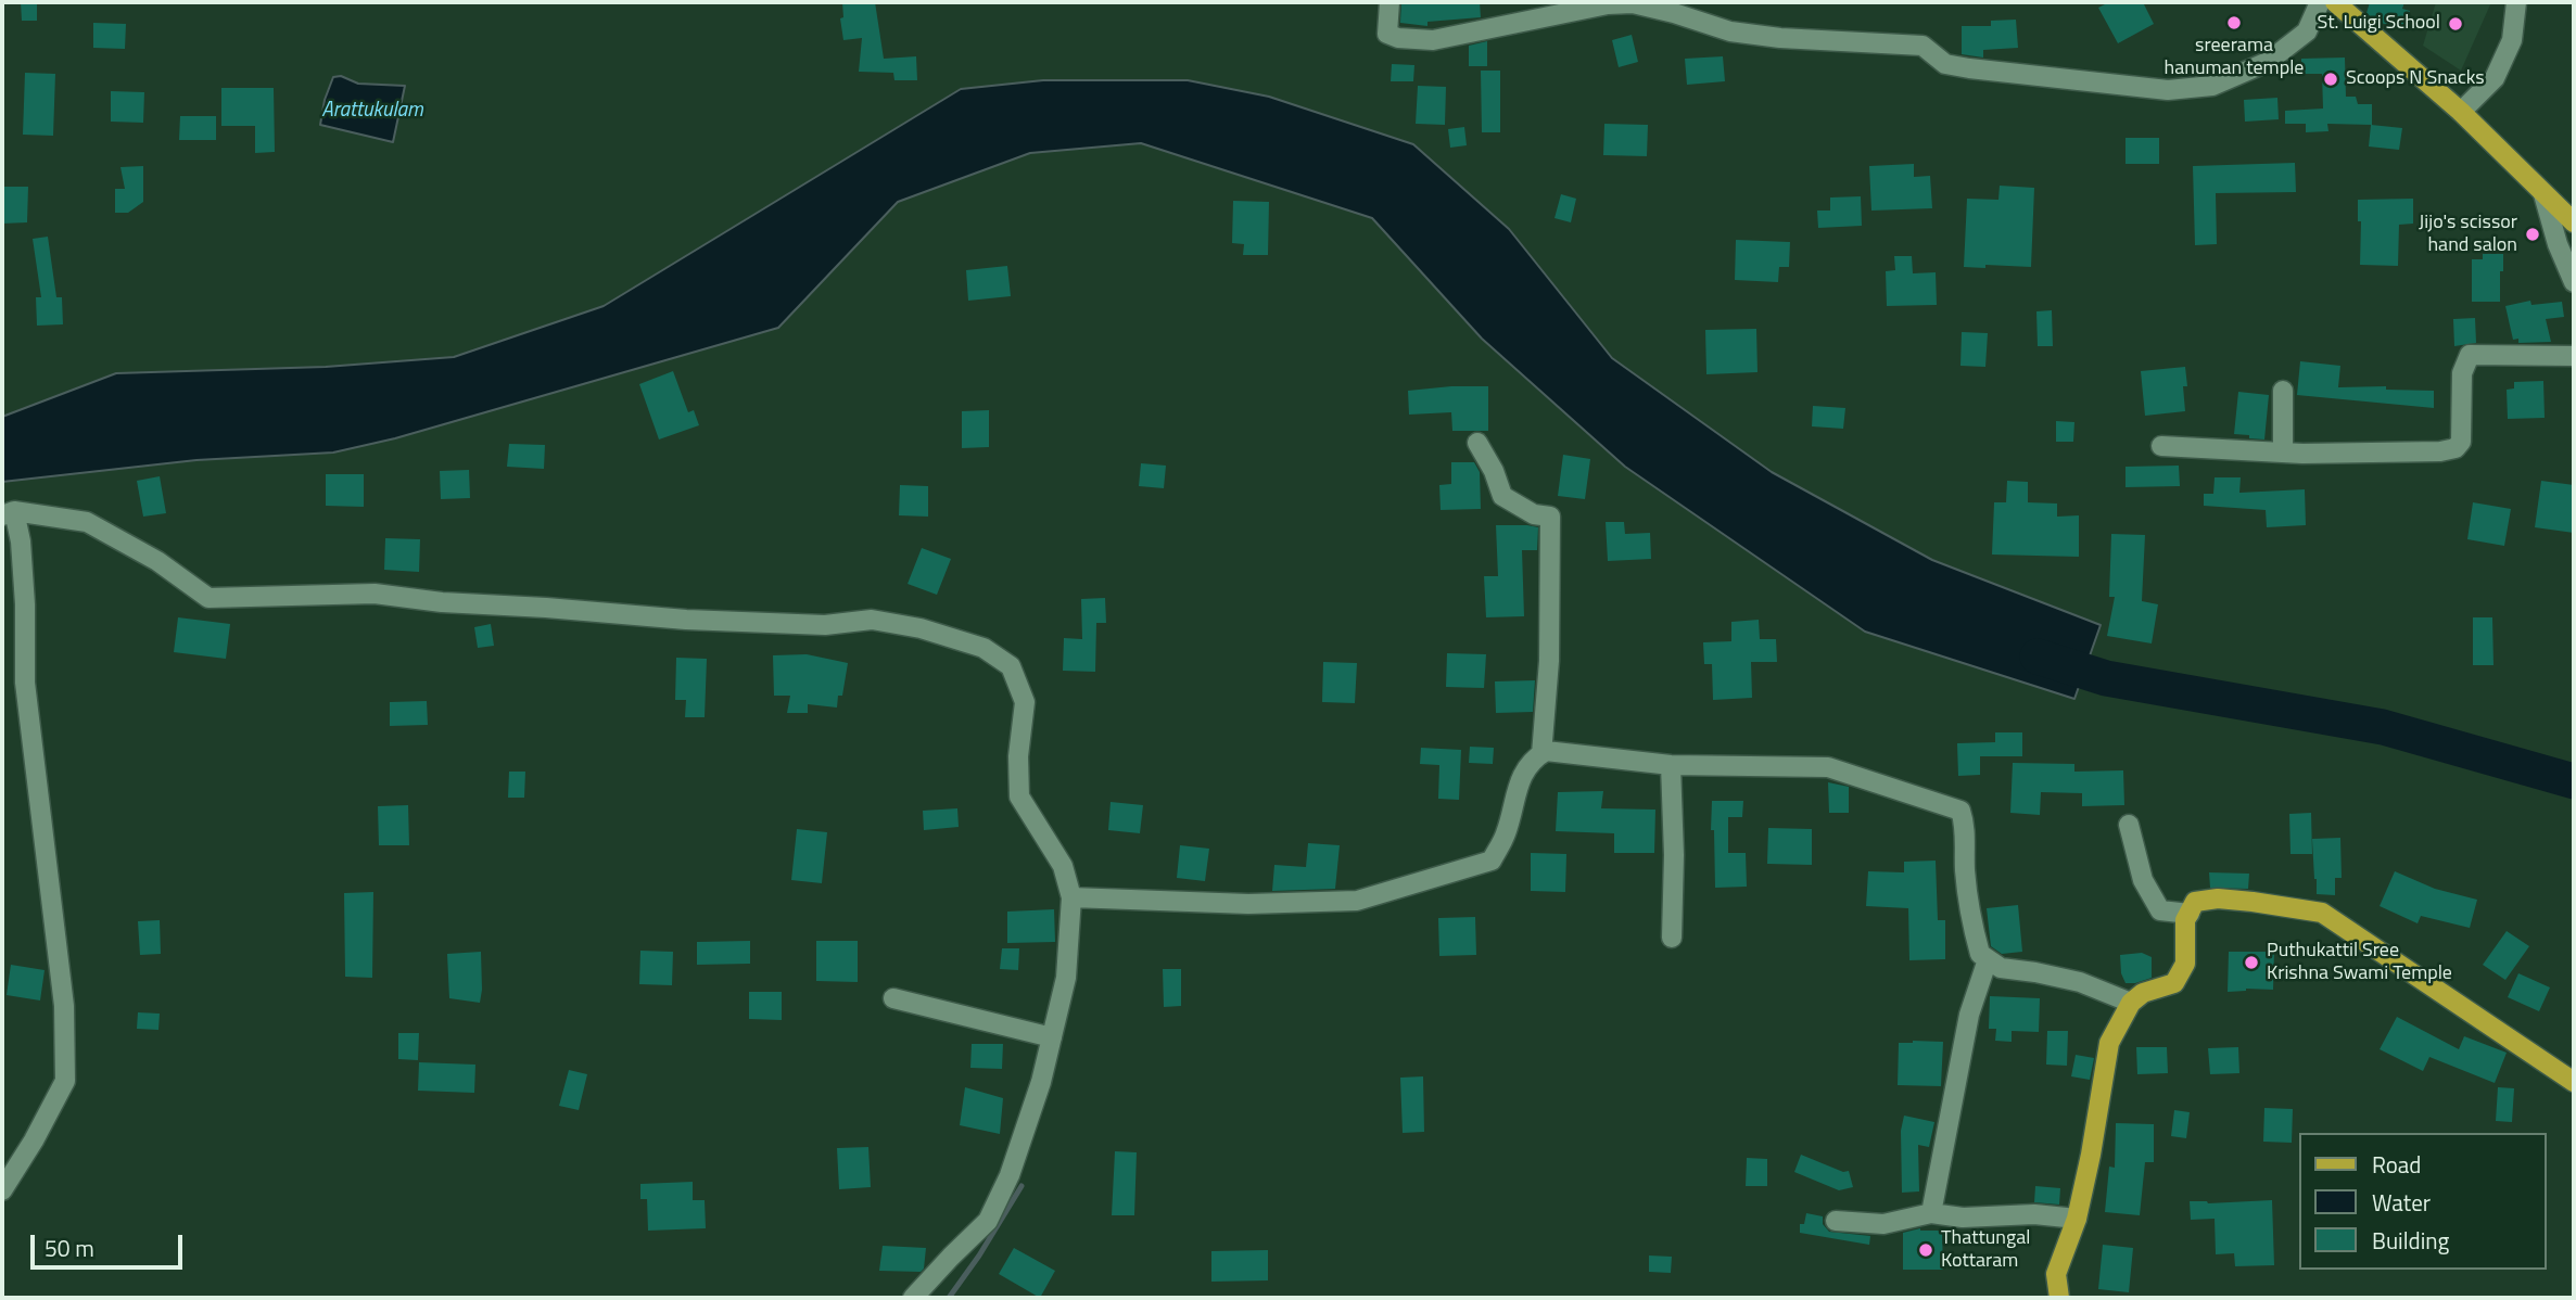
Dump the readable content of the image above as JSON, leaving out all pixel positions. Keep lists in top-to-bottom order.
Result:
{
  "water": ["Arattukulam"],
  "places": [
    "sreerama hanuman temple",
    "St. Luigi School",
    "Scoops N Snacks",
    "Jijo's scissor hand salon",
    "Puthukattil Sree Krishna Swami Temple",
    "Thattungal Kottaram"
  ],
  "legend": ["Road", "Water", "Building"],
  "scale_bar": "50 m"
}
